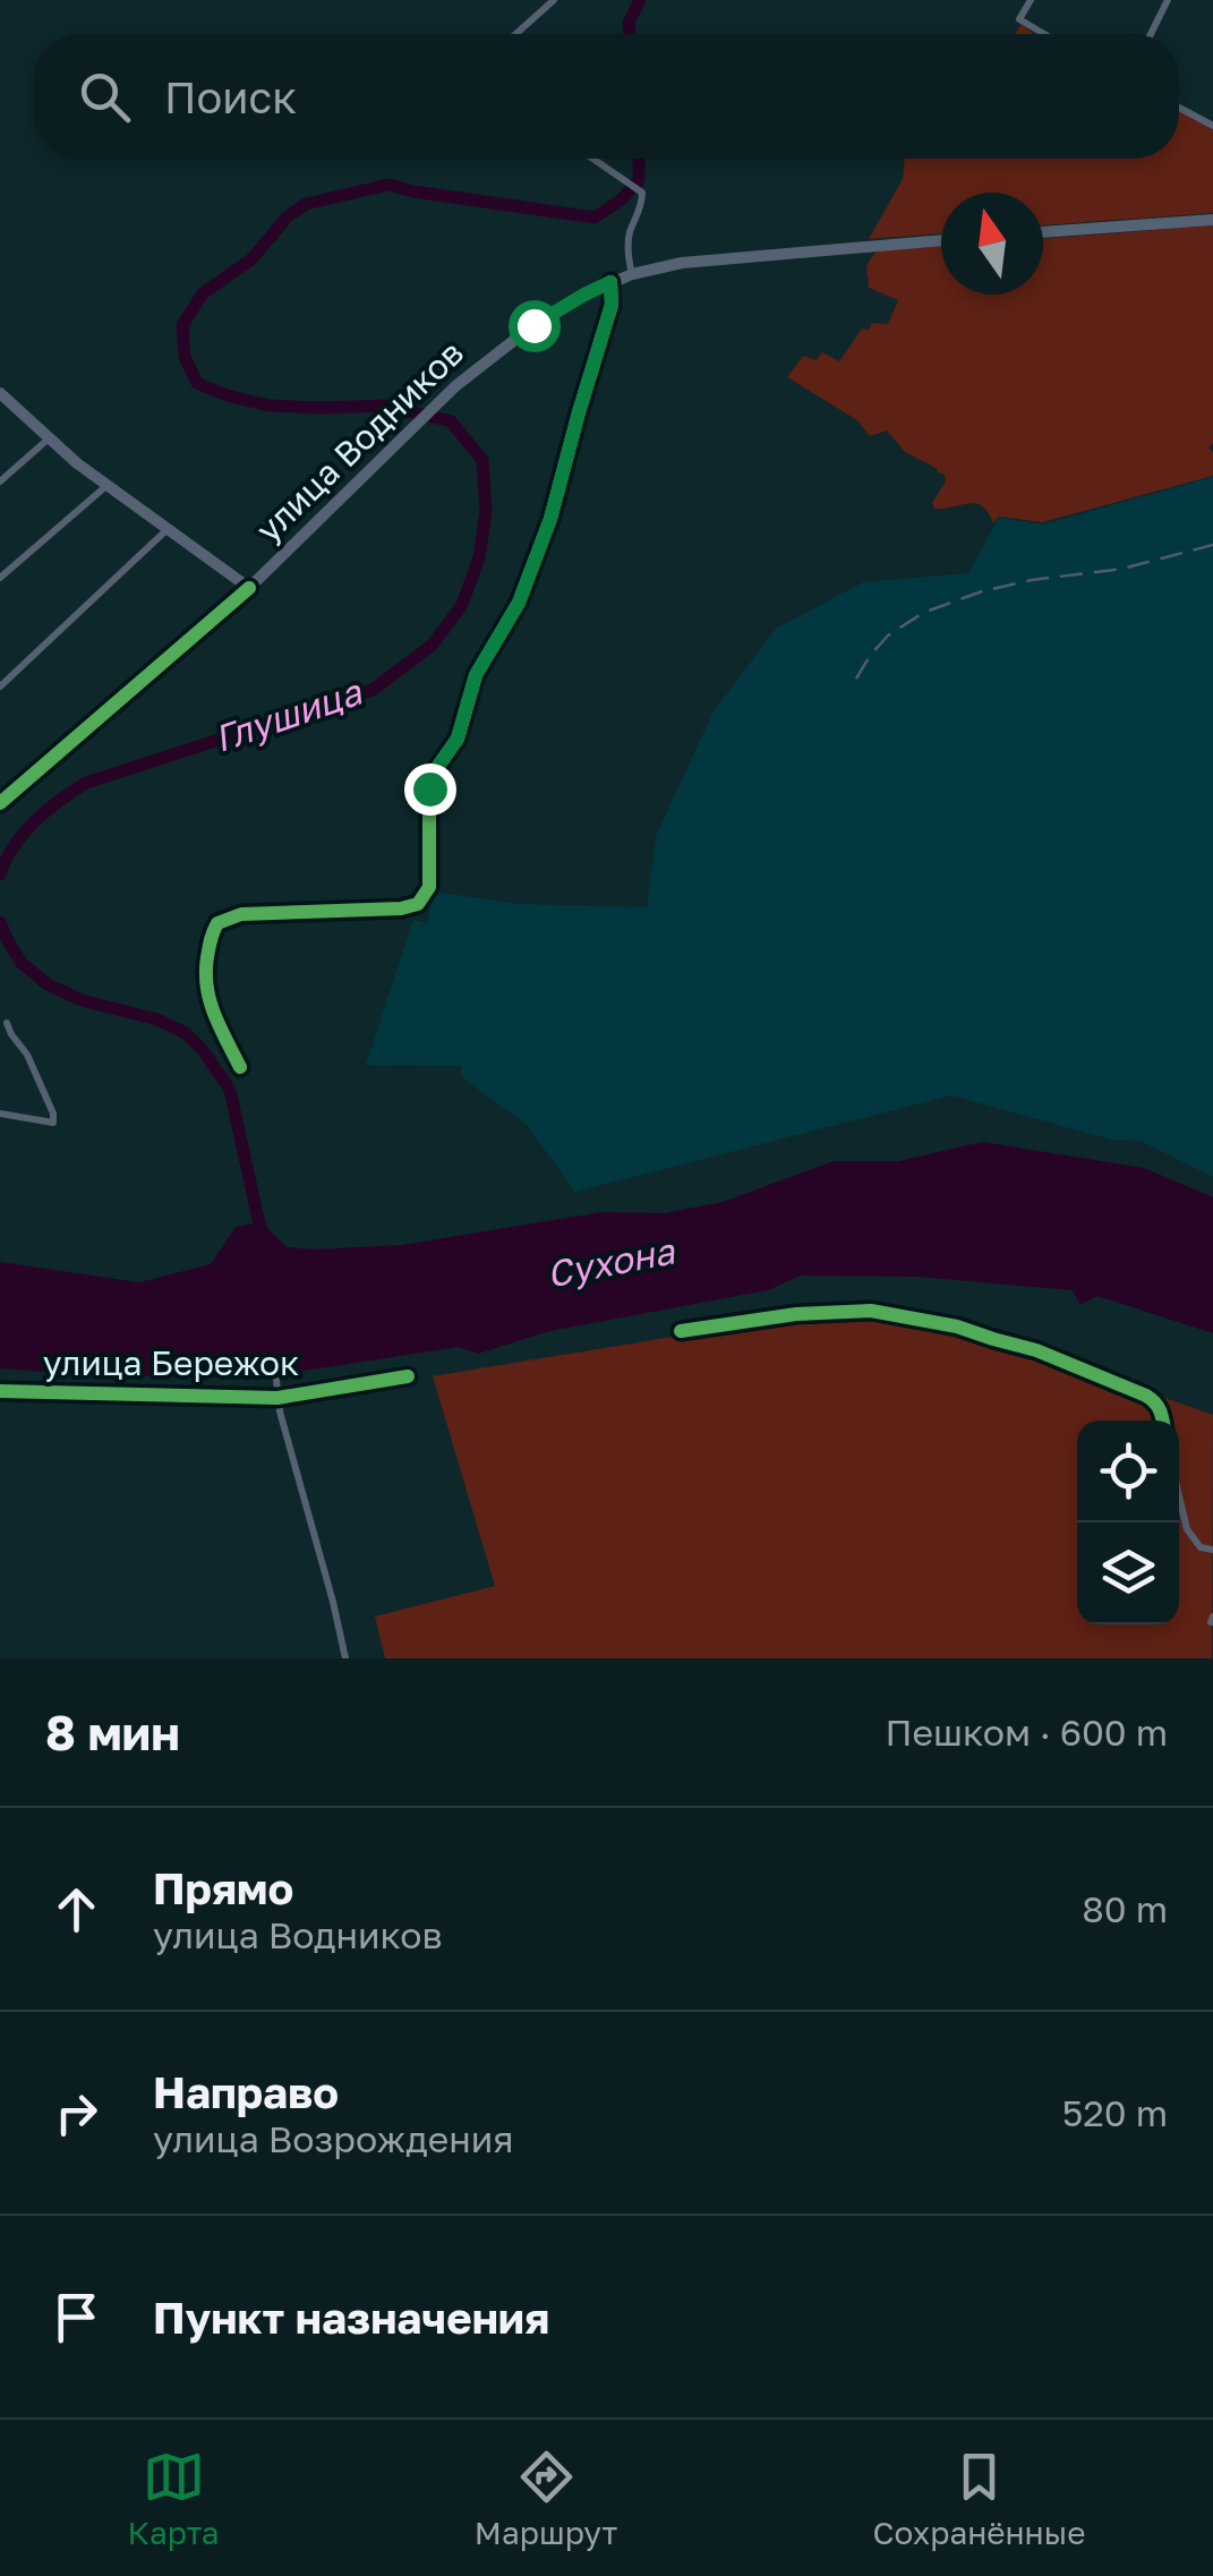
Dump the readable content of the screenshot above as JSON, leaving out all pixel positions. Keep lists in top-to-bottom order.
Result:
{
  "streets": {
    "main road": ["улица Водников"],
    "street": ["улица Бережок"]
  },
  "water": ["Глушица", "Сухона"],
  "north": "top",
  "page": {
    "search": "Поиск",
    "heading": ["8 мин", "Пешком · 600 m"],
    "list": [
      ["Прямо", "улица Водников", "80 m"],
      ["Направо", "улица Возрождения", "520 m"],
      "Пункт назначения"
    ],
    "nav": ["Карта", "Маршрут", "Сохранённые"]
  }
}
